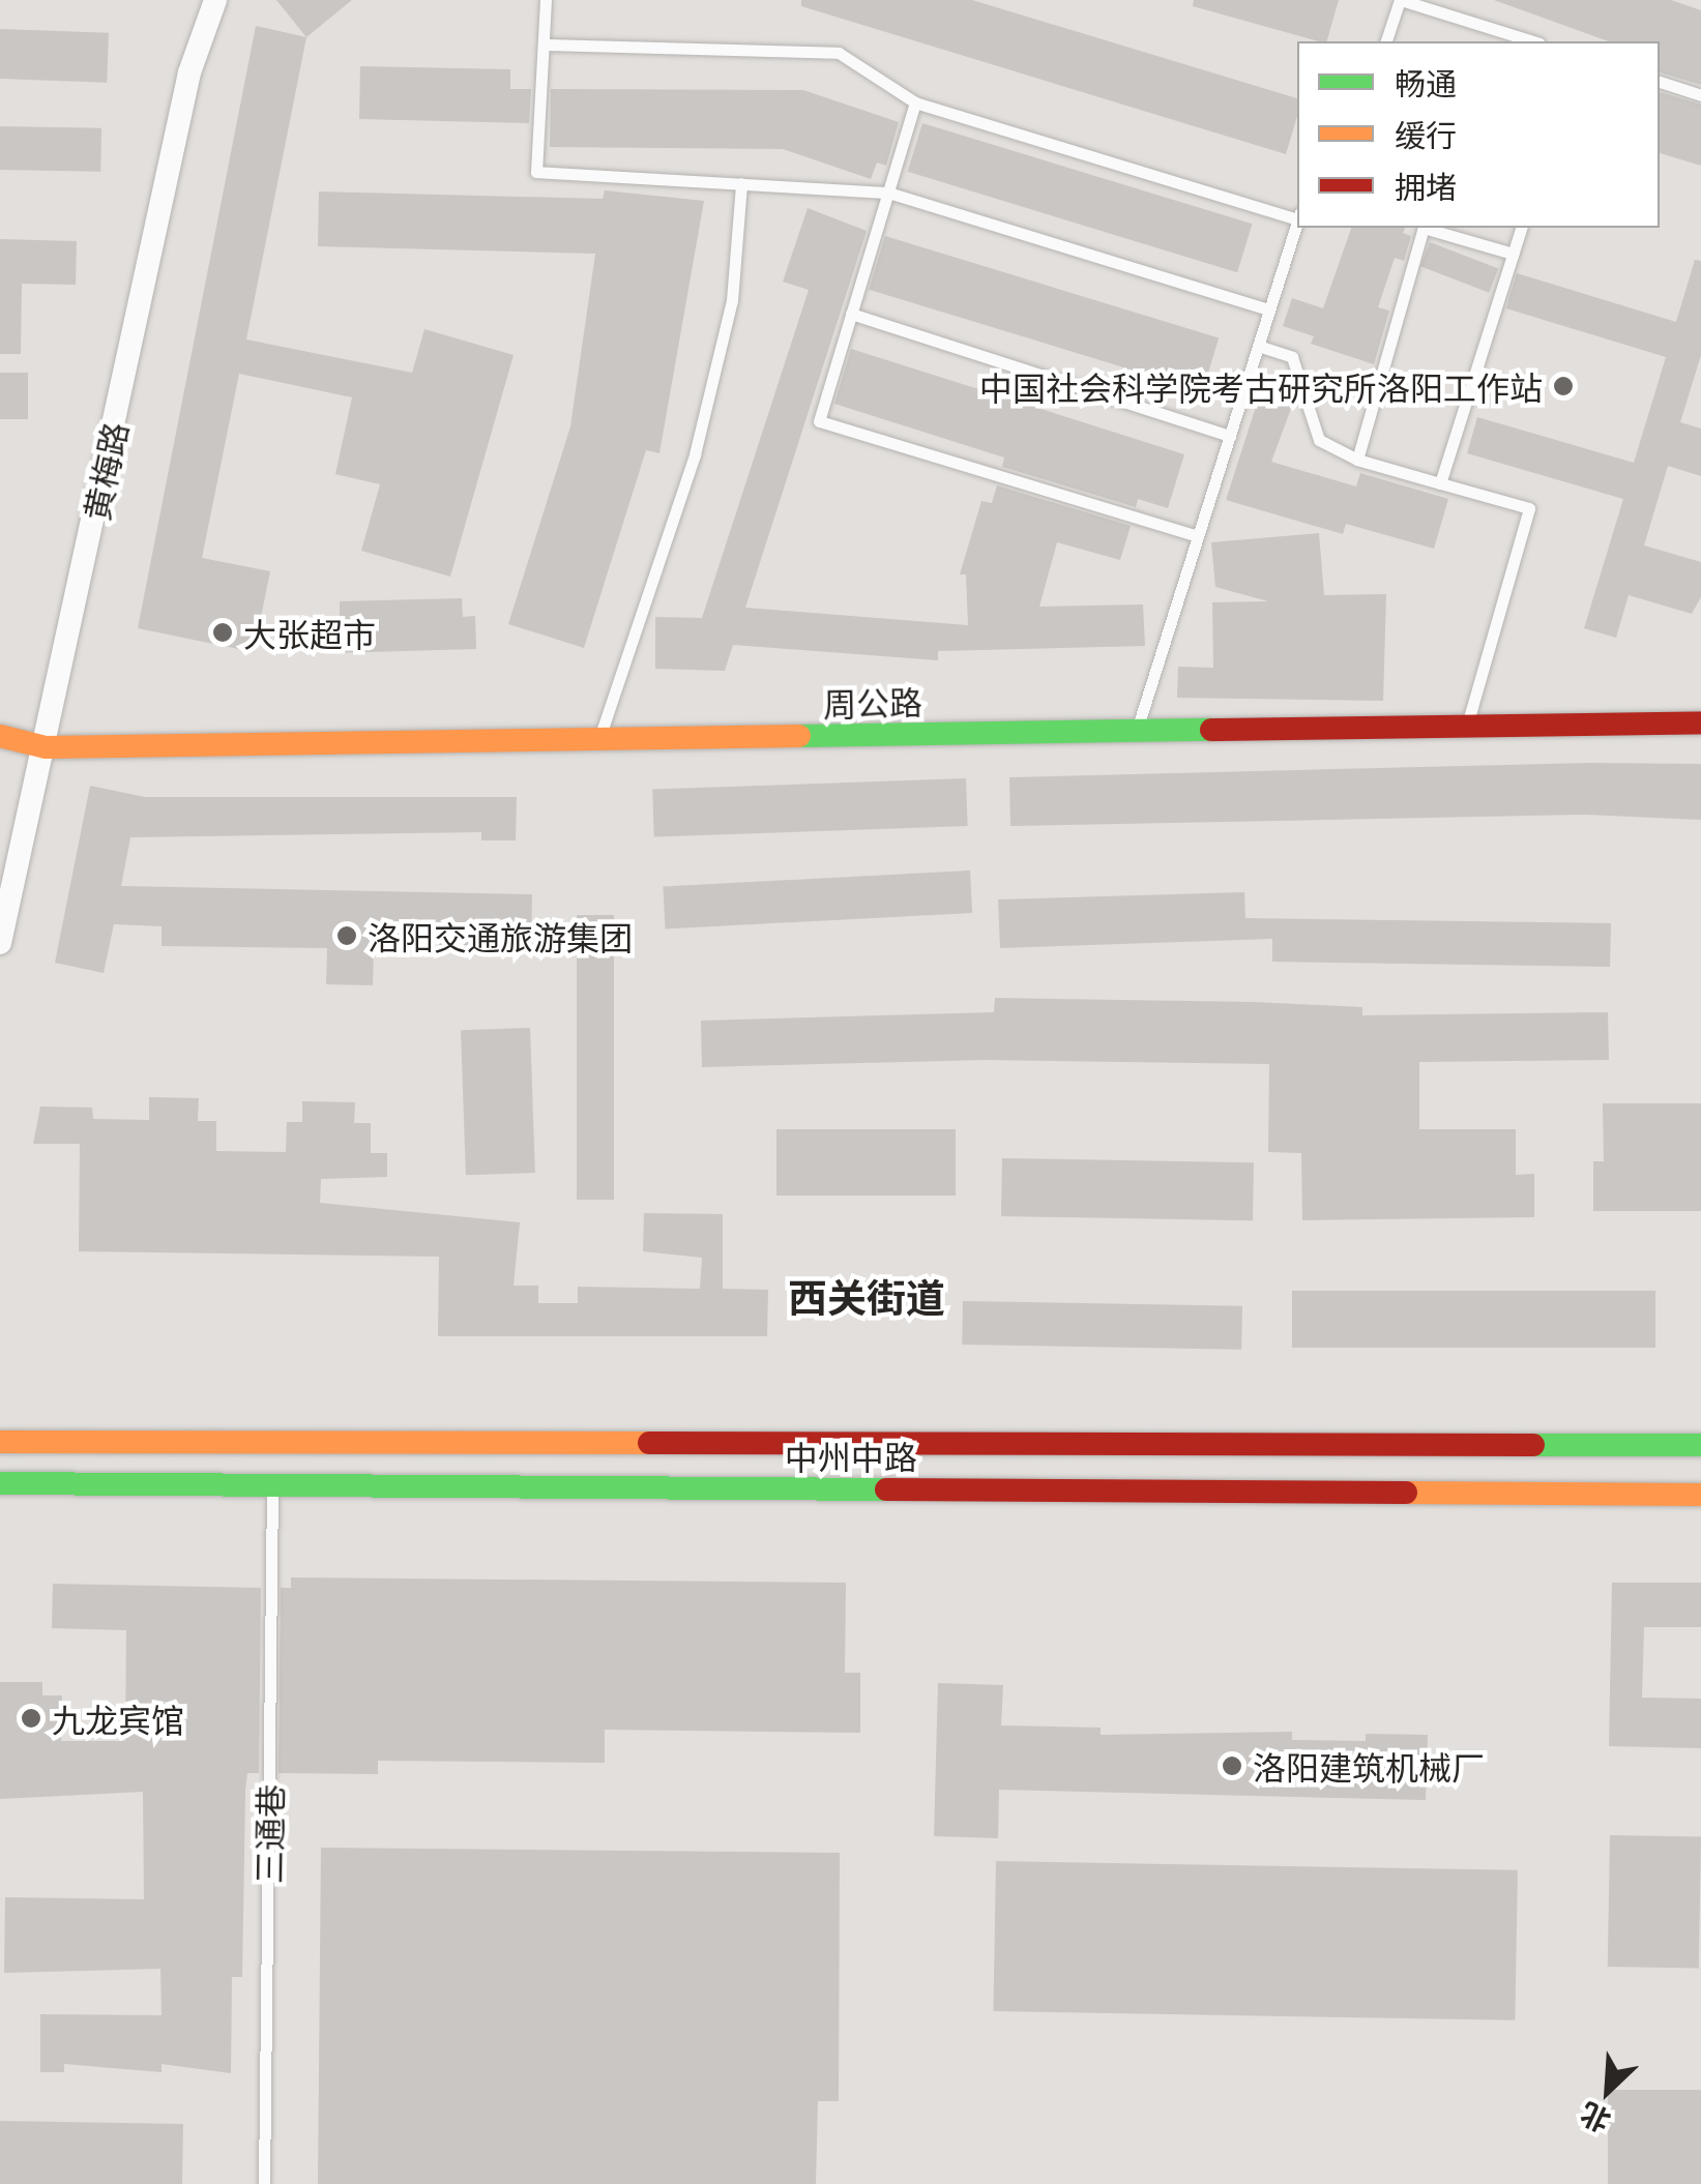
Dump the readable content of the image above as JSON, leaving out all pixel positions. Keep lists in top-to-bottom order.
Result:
{
  "streets": {
    "main road": ["周公路", "中州中路"],
    "street": ["黄梅路"],
    "lane": ["三通巷"]
  },
  "crossings": [
    ["黄梅路", "周公路"],
    ["中州中路", "三通巷"]
  ],
  "districts": ["西关街道"],
  "places": [
    "中国社会科学院考古研究所洛阳工作站",
    "大张超市",
    "洛阳交通旅游集团",
    "九龙宾馆",
    "洛阳建筑机械厂"
  ],
  "legend": ["畅通", "缓行", "拥堵"],
  "north": "bottom left"
}
